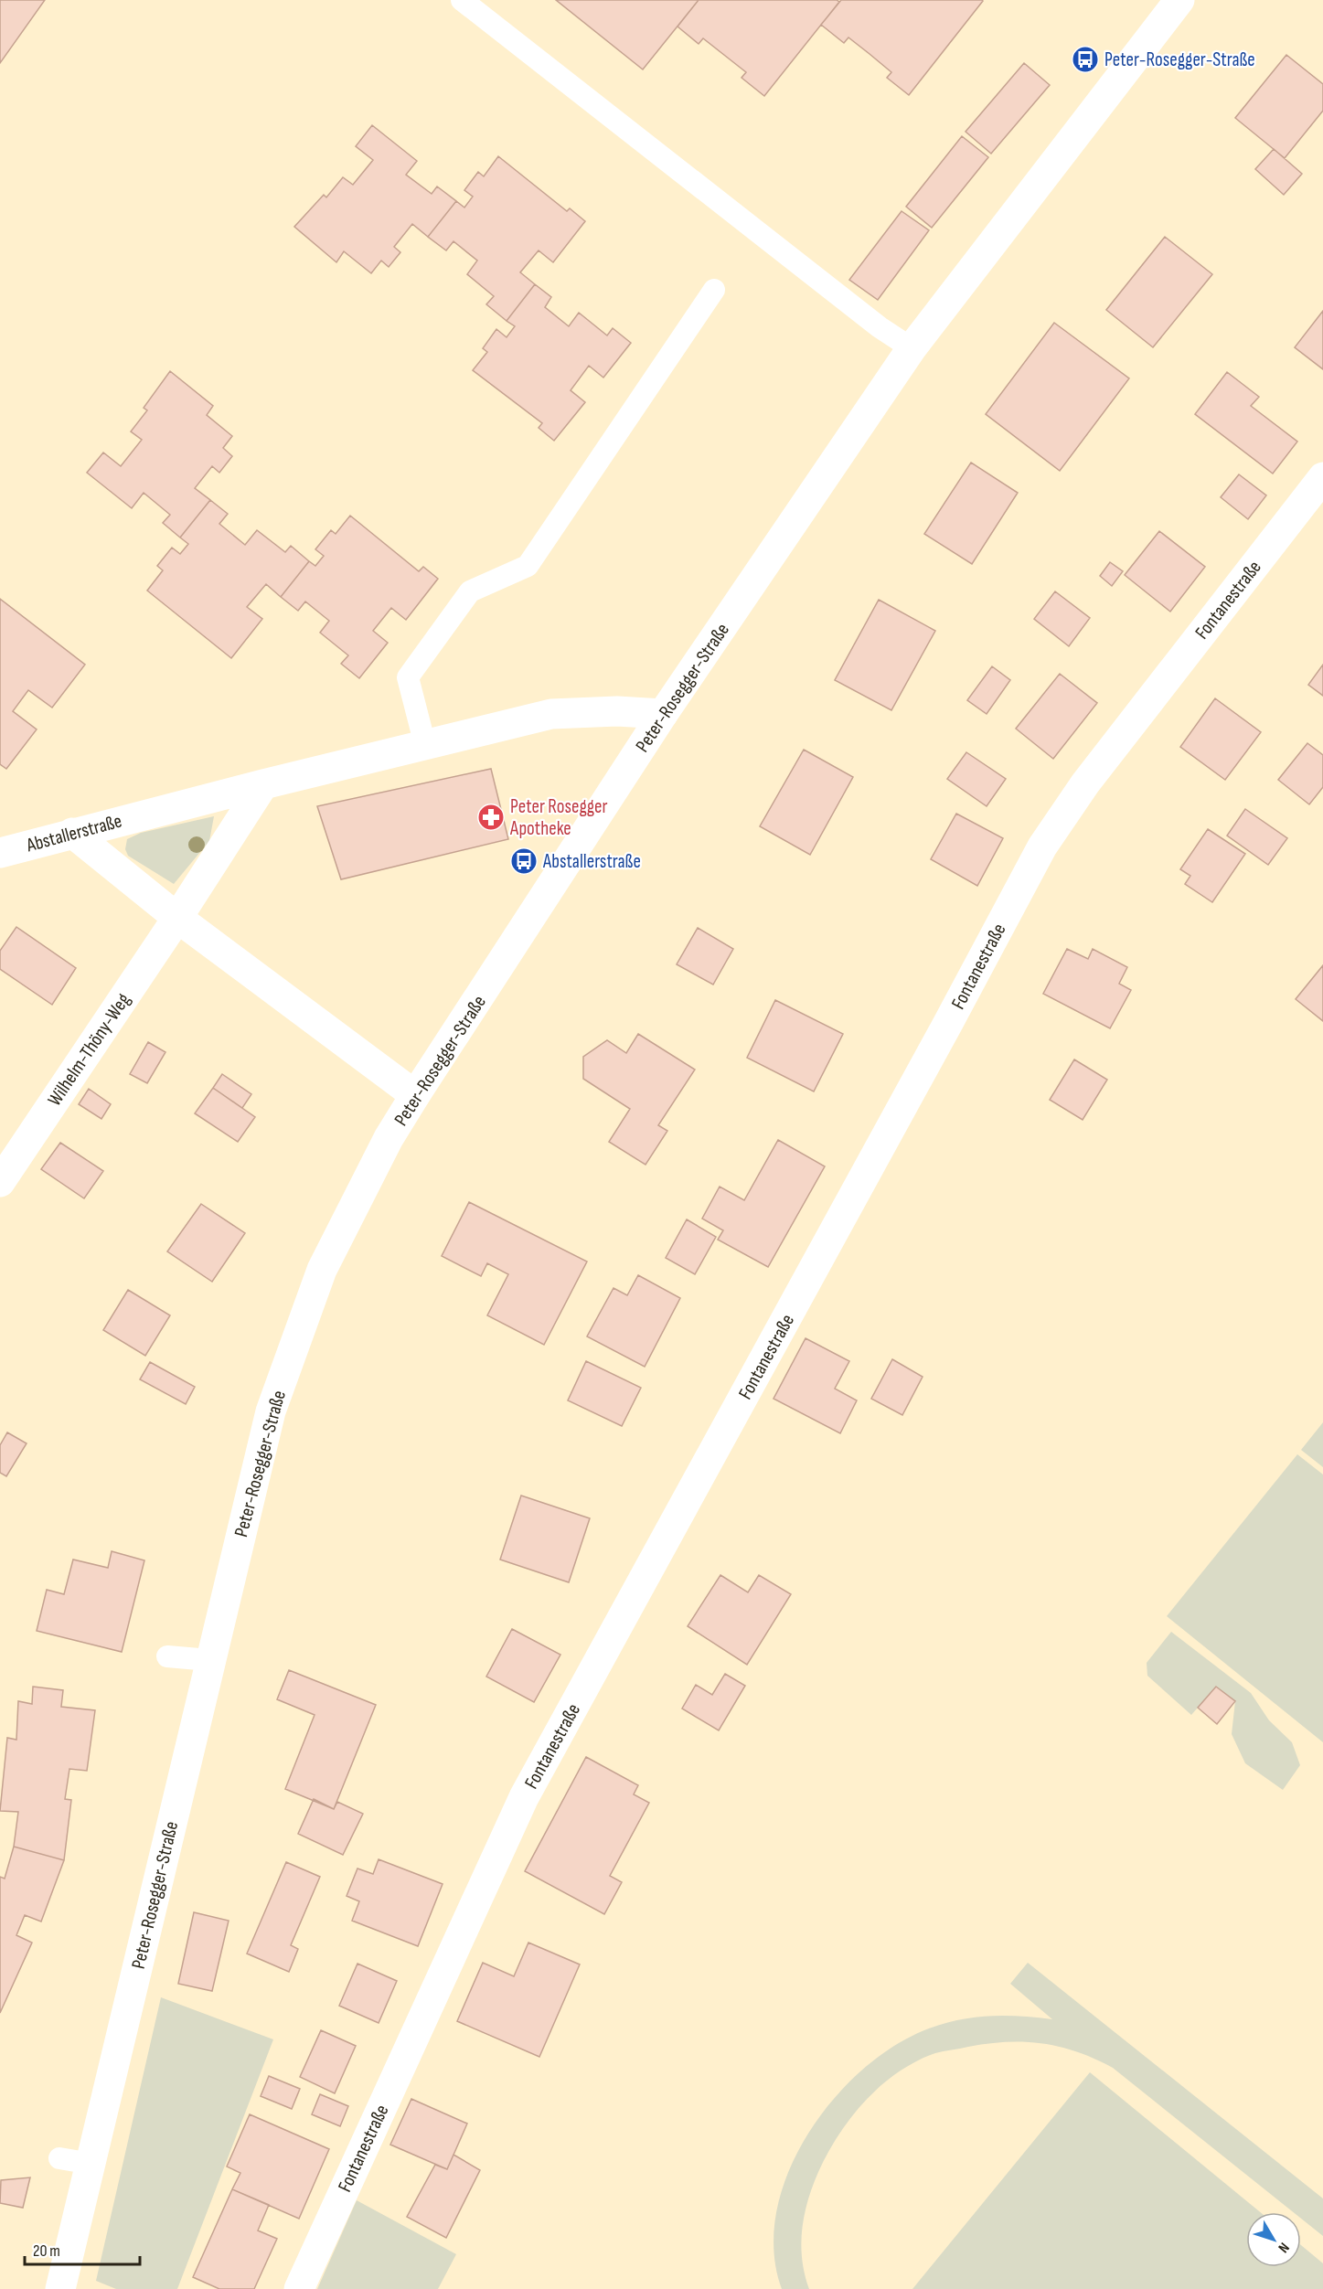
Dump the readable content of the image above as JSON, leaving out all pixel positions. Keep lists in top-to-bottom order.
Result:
{
  "streets": {
    "street": [
      "Fontanestraße",
      "Peter-Rosegger-Straße",
      "Abstallerstraße",
      "Wilhelm-Thöny-Weg"
    ]
  },
  "crossings": [
    ["Peter-Rosegger-Straße", "Abstallerstraße"],
    ["Abstallerstraße", "Wilhelm-Thöny-Weg"]
  ],
  "places": {
    "bus stop": ["Peter-Rosegger-Straße", "Abstallerstraße"],
    "pharmacy": ["Peter Rosegger Apotheke"]
  },
  "scale_bar": "20 m",
  "north": "bottom right"
}
